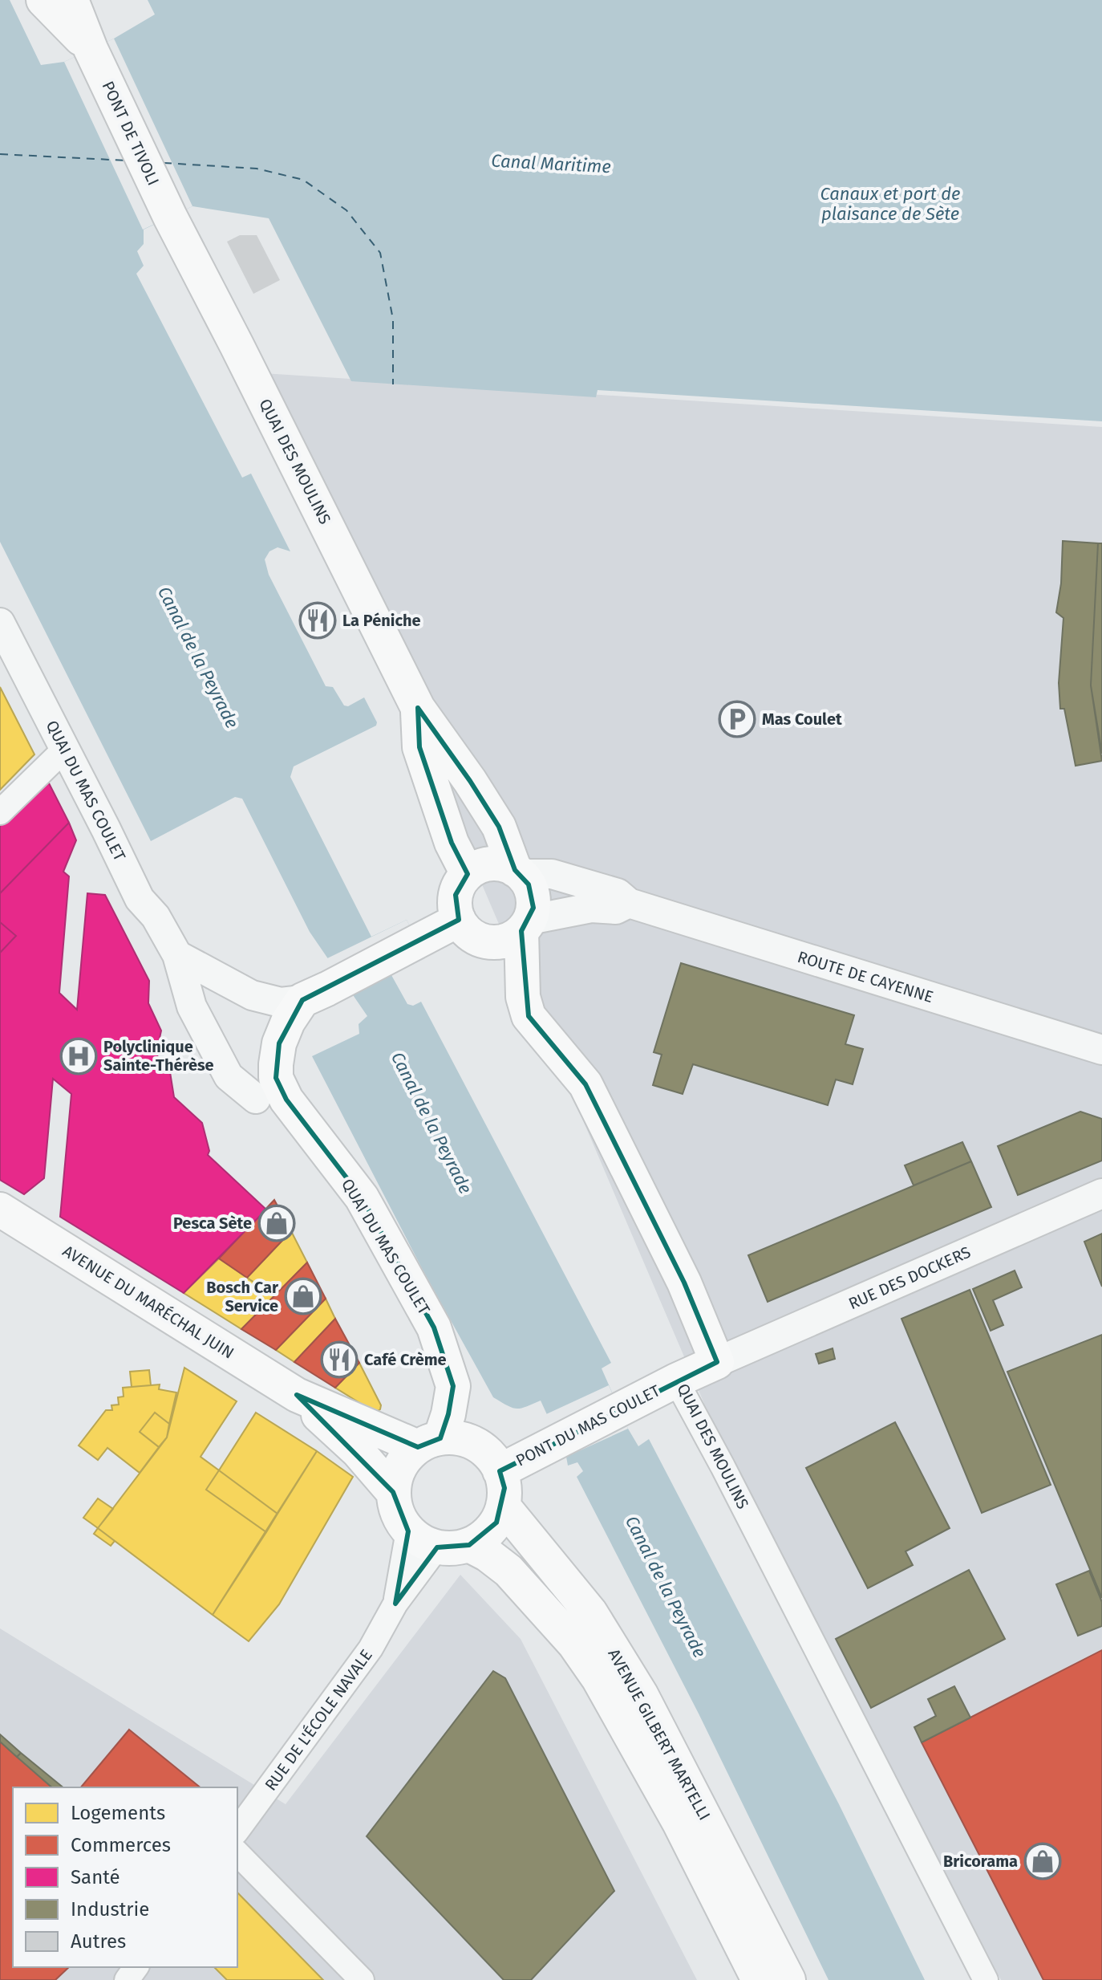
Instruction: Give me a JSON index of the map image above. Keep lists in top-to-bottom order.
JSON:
{
  "streets": {
    "main road": [
      "PONT DE TIVOLI",
      "QUAI DES MOULINS",
      "QUAI DU MAS COULET",
      "AVENUE DU MARÉCHAL JUIN",
      "PONT DU MAS COULET",
      "AVENUE GILBERT MARTELLI"
    ],
    "street": ["ROUTE DE CAYENNE", "RUE DES DOCKERS", "RUE DE L'ÉCOLE NAVALE"]
  },
  "crossings": [
    ["PONT DE TIVOLI", "QUAI DES MOULINS"],
    ["QUAI DES MOULINS", "ROUTE DE CAYENNE"],
    ["QUAI DES MOULINS", "RUE DES DOCKERS"],
    ["QUAI DES MOULINS", "PONT DU MAS COULET"],
    ["QUAI DU MAS COULET", "PONT DU MAS COULET"],
    ["QUAI DU MAS COULET", "RUE DE L'ÉCOLE NAVALE"],
    ["QUAI DU MAS COULET", "AVENUE GILBERT MARTELLI"],
    ["PONT DU MAS COULET", "RUE DE L'ÉCOLE NAVALE"],
    ["PONT DU MAS COULET", "AVENUE GILBERT MARTELLI"],
    ["RUE DE L'ÉCOLE NAVALE", "AVENUE GILBERT MARTELLI"]
  ],
  "water": ["Canal Maritime", "Canaux et port de plaisance de Sète", "Canal de la Peyrade"],
  "places": {
    "restaurant": ["La Péniche", "Café Crème"],
    "parking": ["Mas Coulet"],
    "hospital": ["Polyclinique Sainte-Thérèse"],
    "shop": ["Pesca Sète", "Bosch Car Service", "Bricorama"]
  },
  "legend": [
    "Logements",
    "Commerces",
    "Santé",
    "Industrie",
    "Autres"
  ]
}
